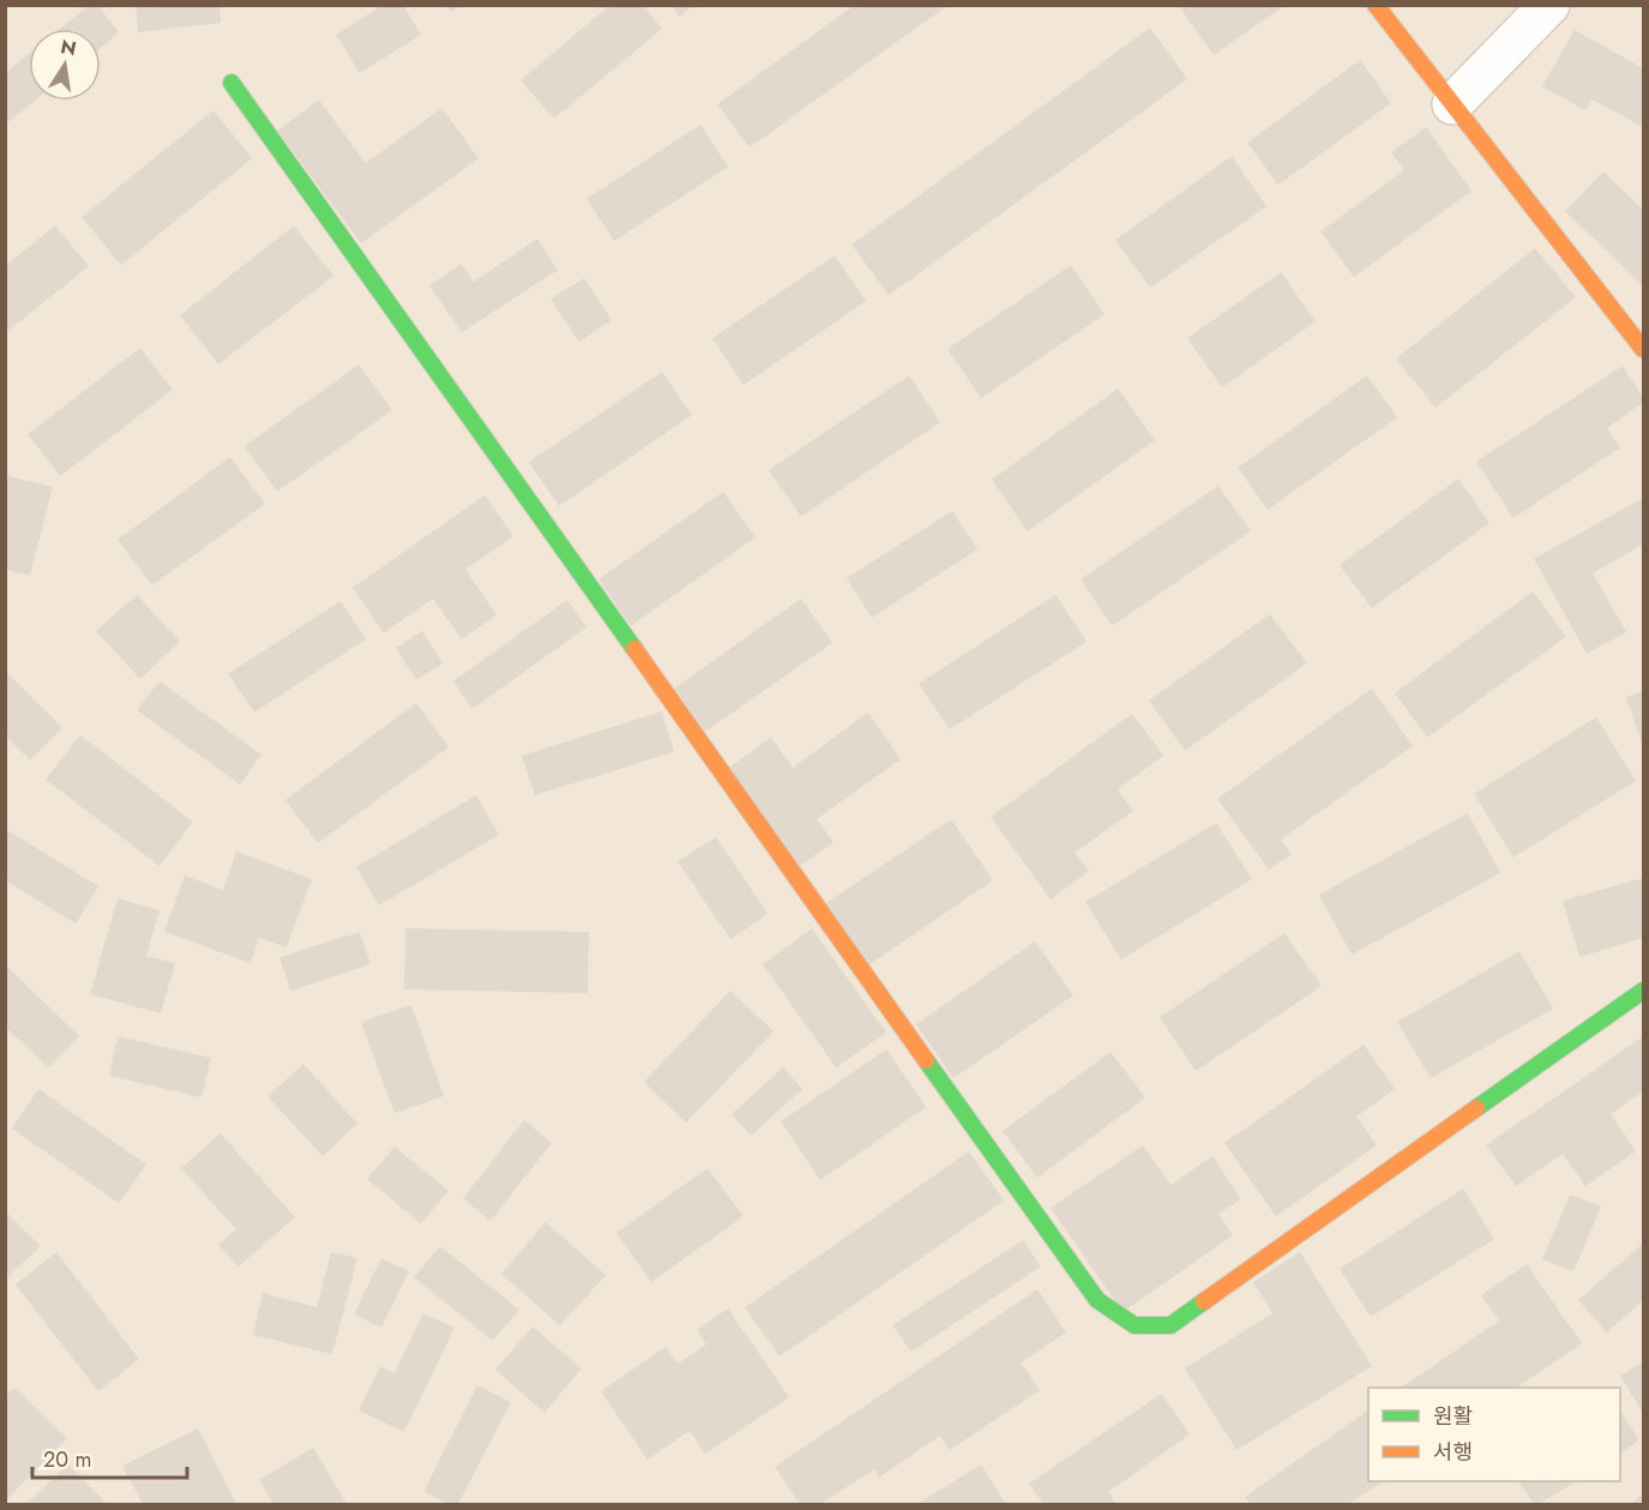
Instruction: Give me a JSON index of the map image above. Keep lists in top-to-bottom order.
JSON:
{
  "legend": ["원활", "서행"],
  "scale_bar": "20 m",
  "north": "top"
}
